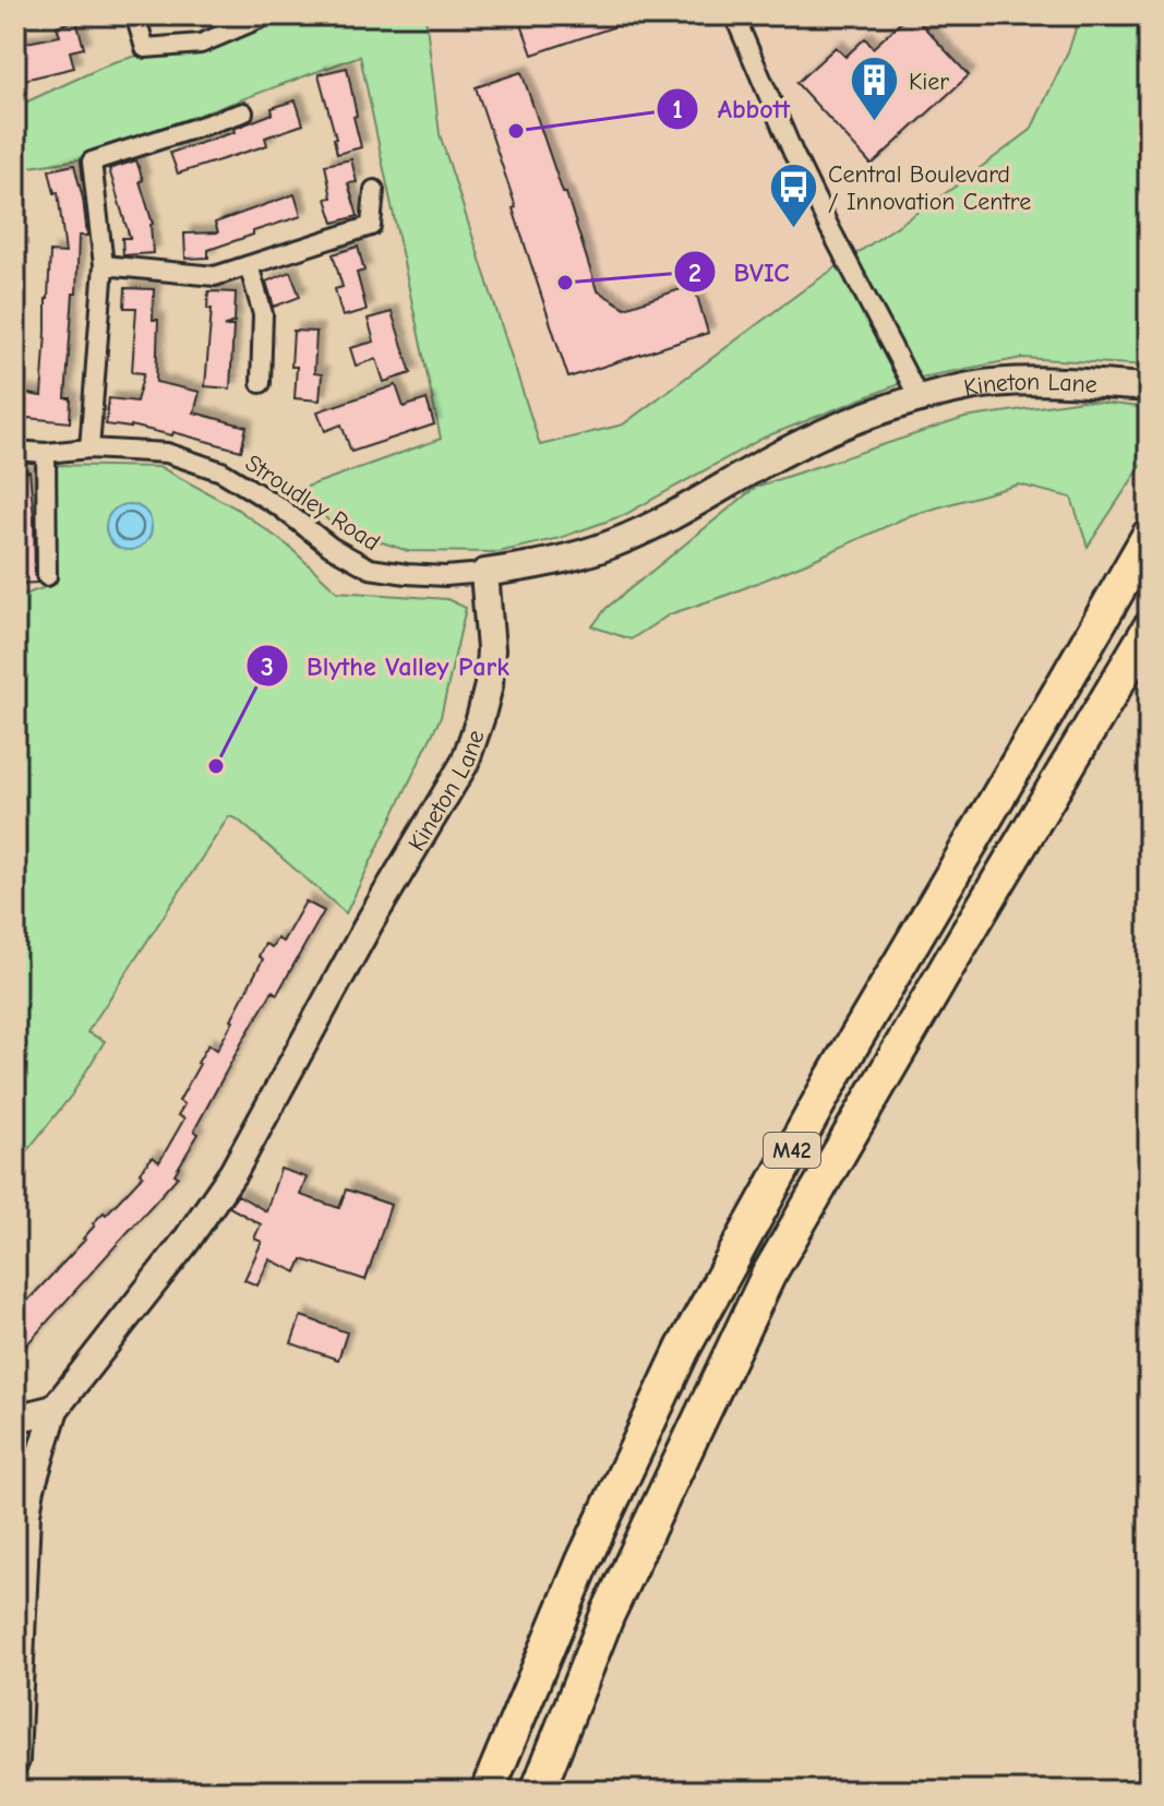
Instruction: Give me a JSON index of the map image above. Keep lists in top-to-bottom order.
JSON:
{
  "streets": {
    "highway": ["M42"],
    "street": ["Kineton Lane", "Stroudley Road"]
  },
  "crossings": [
    ["Kineton Lane", "Stroudley Road"]
  ],
  "places": {
    "building": ["Kier"],
    "other": ["Abbott", "BVIC", "Blythe Valley Park"],
    "bus stop": ["Central Boulevard / Innovation Centre"]
  }
}
